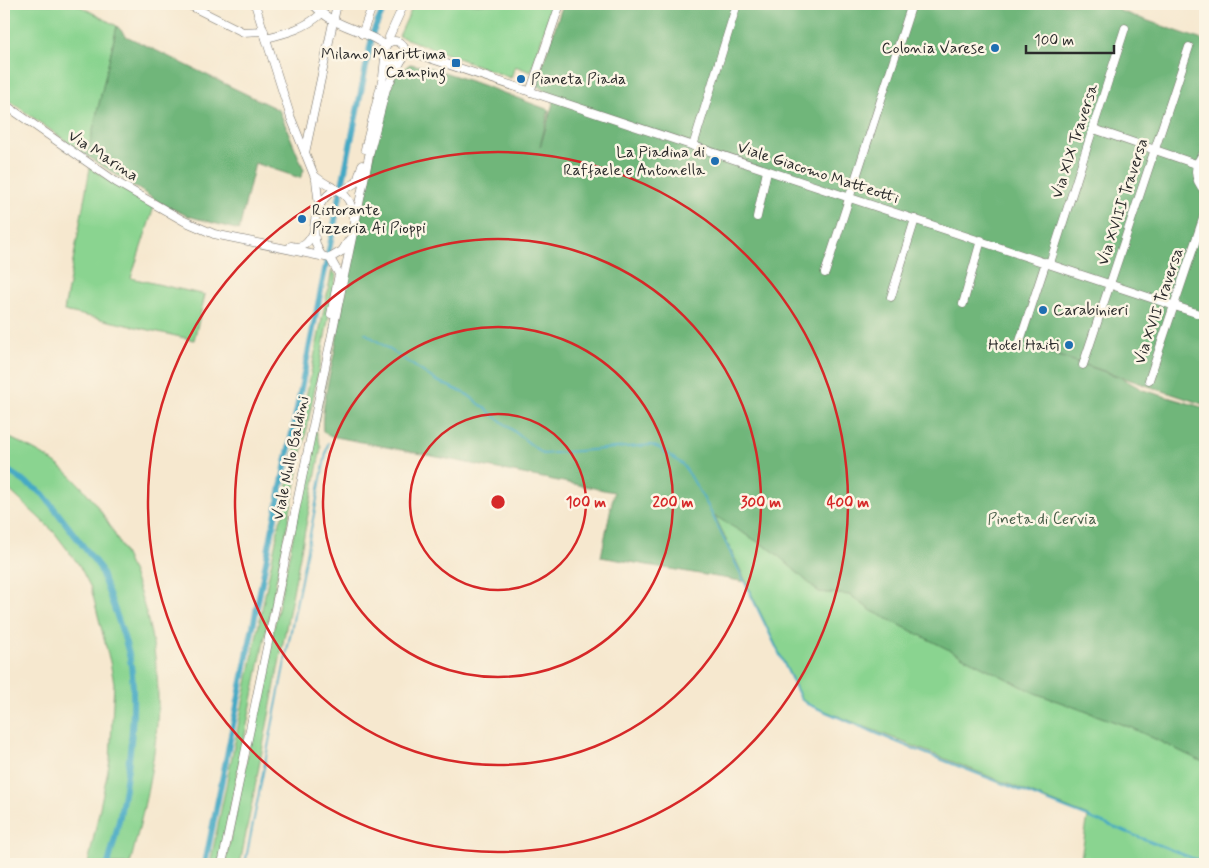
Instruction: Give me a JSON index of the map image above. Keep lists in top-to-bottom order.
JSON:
{
  "streets": {
    "street": [
      "Via XIX Traversa",
      "Via Marina",
      "Viale Giacomo Matteotti",
      "Via XVIII Traversa",
      "Via XVII Traversa",
      "Viale Nullo Baldini"
    ]
  },
  "crossings": [
    ["Via XIX Traversa", "Viale Giacomo Matteotti"],
    ["Viale Giacomo Matteotti", "Via XVIII Traversa"],
    ["Viale Giacomo Matteotti", "Via XVII Traversa"],
    ["Viale Giacomo Matteotti", "Viale Nullo Baldini"]
  ],
  "parks": ["Pineta di Cervia"],
  "places": {
    "other": [
      "Colonia Varese",
      "Pianeta Piada",
      "La Piadina di Raffaele e Antonella",
      "Ristorante Pizzeria Ai Pioppi",
      "Carabinieri",
      "Hotel Haiti"
    ],
    "transit": ["Milano Marittima Camping"]
  },
  "scale_bar": "100 m",
  "rings": [
    "100 m",
    "200 m",
    "300 m",
    "400 m"
  ]
}
